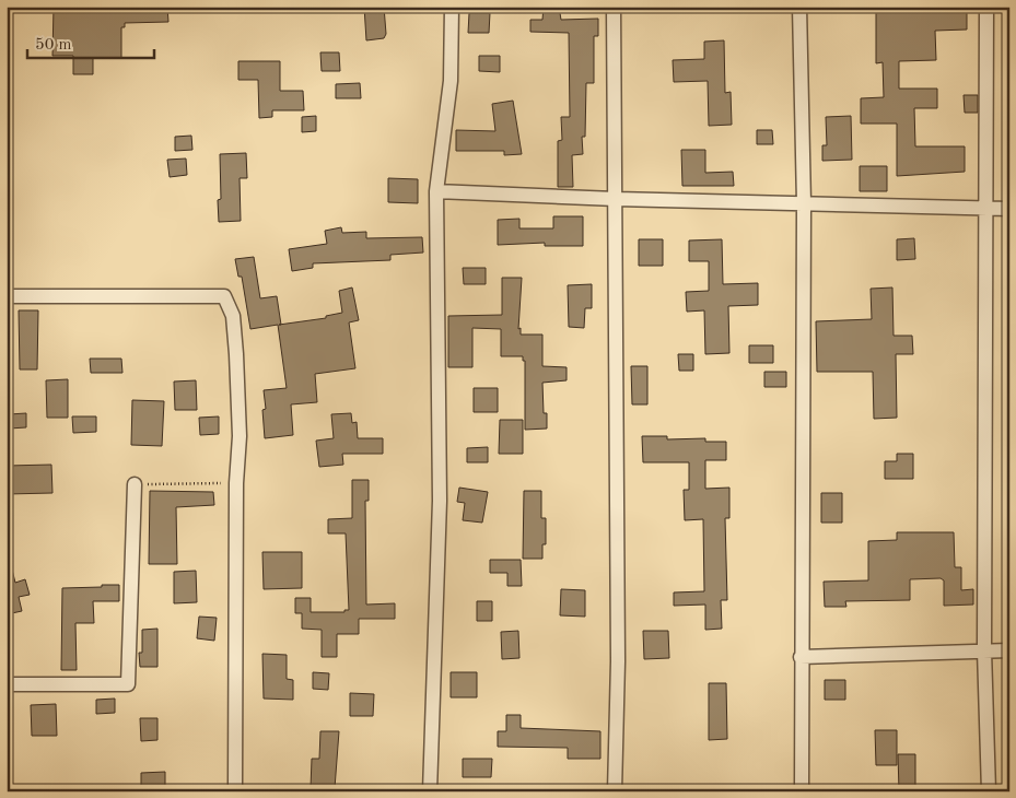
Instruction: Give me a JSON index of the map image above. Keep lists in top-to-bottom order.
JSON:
{
  "scale_bar": "50 m"
}
